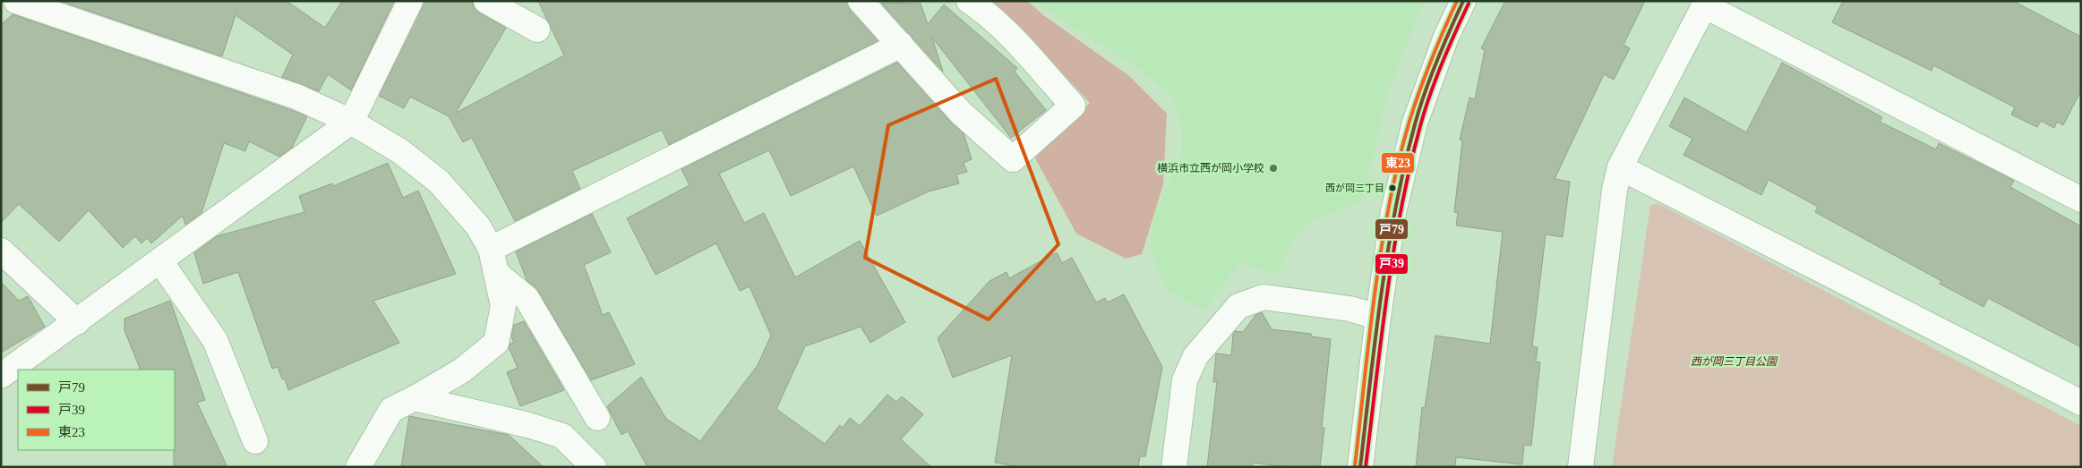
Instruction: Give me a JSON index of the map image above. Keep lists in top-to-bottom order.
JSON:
{
  "parks": ["西が岡三丁目公園"],
  "places": ["横浜市立西が岡小学校", "西が岡三丁目"],
  "lines": ["transit line 戸79", "transit line 東23", "transit line 戸39"],
  "legend": ["戸79", "戸39", "東23"]
}
